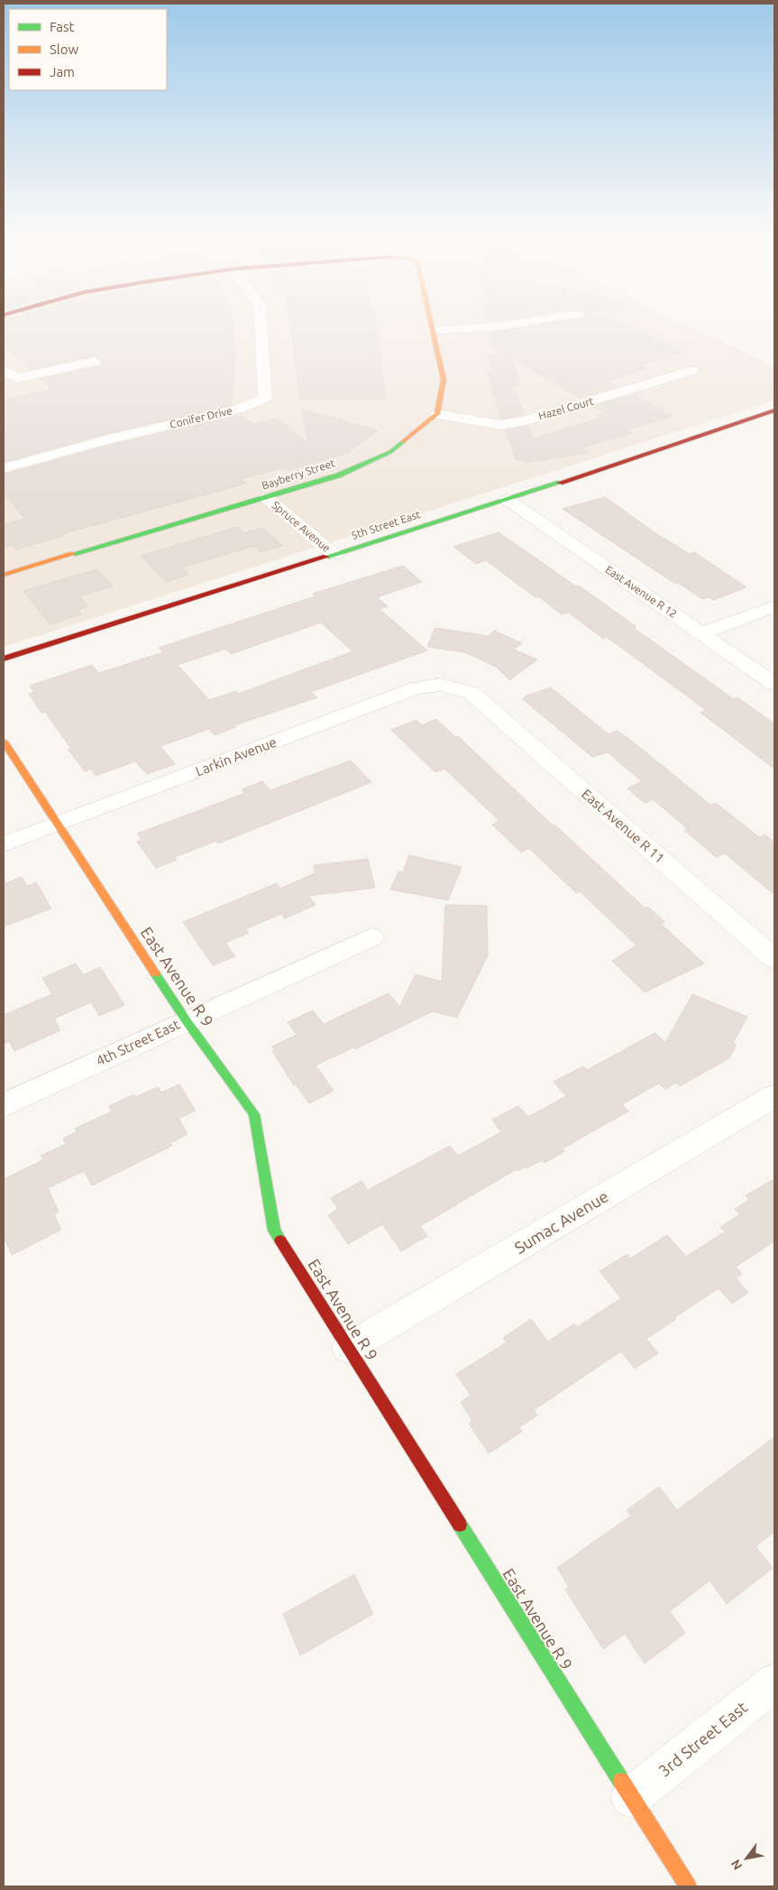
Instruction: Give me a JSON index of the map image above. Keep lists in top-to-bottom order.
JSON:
{
  "streets": {
    "street": [
      "Hazel Court",
      "Conifer Drive",
      "Bayberry Street",
      "5th Street East",
      "Spruce Avenue",
      "East Avenue R 12",
      "Larkin Avenue",
      "East Avenue R 11",
      "East Avenue R 9",
      "4th Street East",
      "Sumac Avenue",
      "3rd Street East"
    ]
  },
  "crossings": [
    ["Hazel Court", "Bayberry Street"],
    ["Bayberry Street", "Spruce Avenue"],
    ["5th Street East", "Spruce Avenue"],
    ["5th Street East", "East Avenue R 12"],
    ["Larkin Avenue", "East Avenue R 11"],
    ["Larkin Avenue", "East Avenue R 9"],
    ["East Avenue R 9", "4th Street East"],
    ["East Avenue R 9", "Sumac Avenue"],
    ["East Avenue R 9", "3rd Street East"]
  ],
  "legend": ["Fast", "Slow", "Jam"],
  "north": "bottom left"
}
